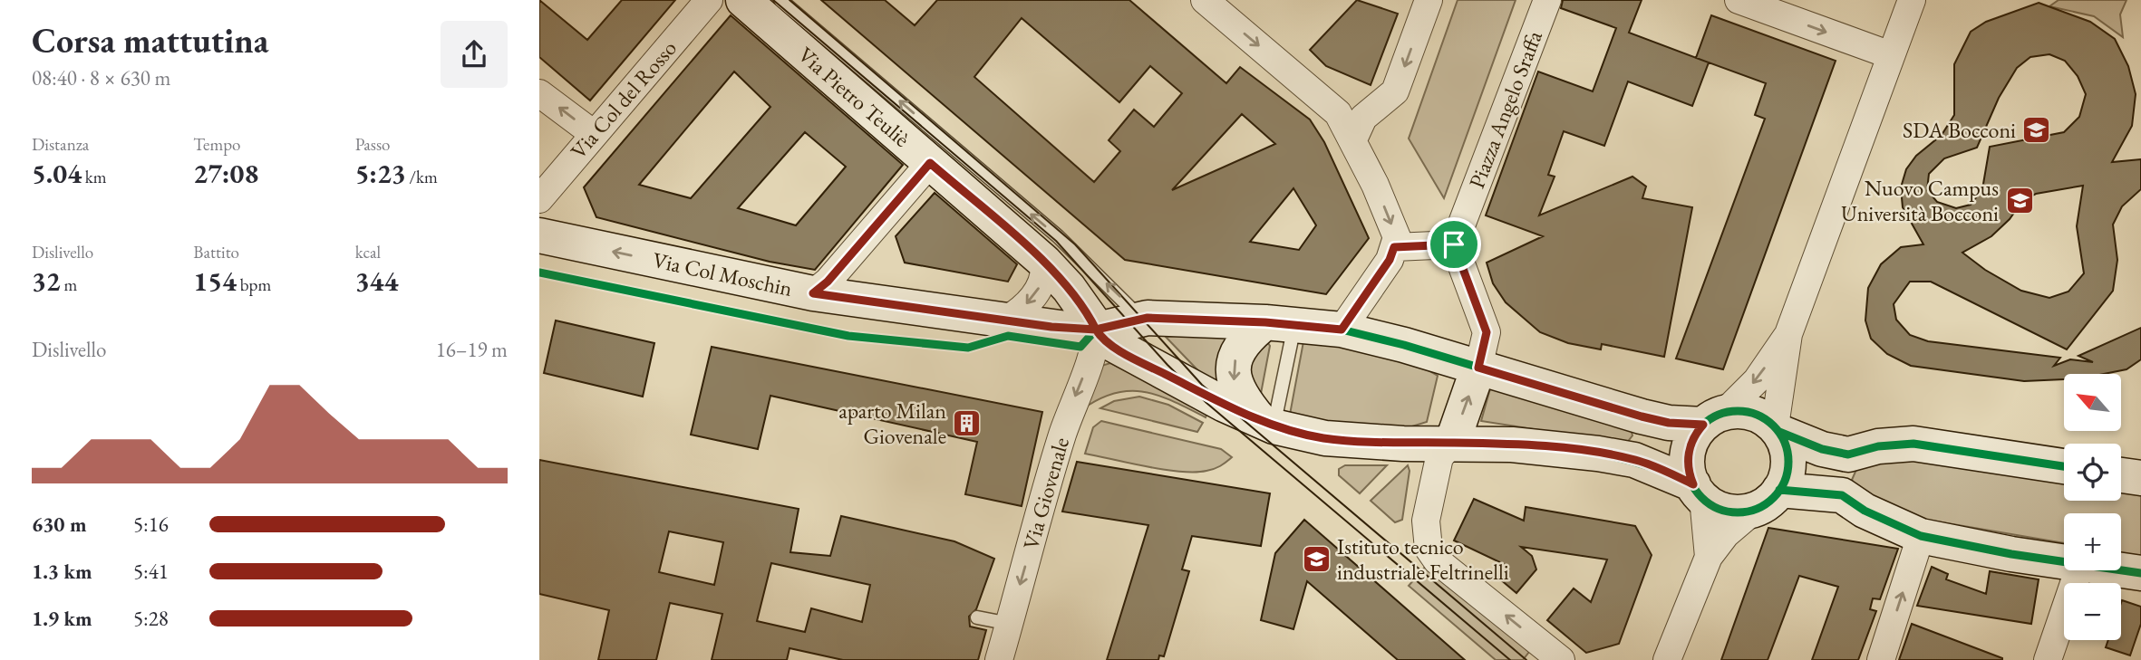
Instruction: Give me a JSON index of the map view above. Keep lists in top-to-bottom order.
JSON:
{
  "streets": {
    "main road": ["Via Pietro Teuliè", "Via Col Moschin"],
    "street": ["Via Col del Rosso", "Piazza Angelo Sraffa", "Via Giovenale"]
  },
  "crossings": [
    ["Via Pietro Teuliè", "Via Col Moschin"],
    ["Via Pietro Teuliè", "Via Giovenale"],
    ["Via Col Moschin", "Via Giovenale"]
  ],
  "one_way": ["Via Col Moschin", "Via Giovenale"],
  "places": {
    "school or university": ["SDA Bocconi", "Nuovo Campus Università Bocconi", "Istituto tecnico industriale Feltrinelli"],
    "building": ["aparto Milan Giovenale"]
  },
  "north": "top left",
  "page": {
    "heading": ["Corsa mattutina", "08:40 · 8 × 630 m"],
    "stats": [
      ["Distanza", "5.04 km"],
      ["Tempo", "27:08"],
      ["Passo", "5:23 /km"],
      ["Dislivello", "32 m"],
      ["Battito", "154 bpm"],
      ["kcal", "344"]
    ],
    "chart": ["Dislivello", "16–19 m"],
    "map_buttons": ["+", "−"],
    "list": [
      {
        "name": "630 m",
        "note": "5:16"
      },
      {
        "name": "1.3 km",
        "note": "5:41"
      },
      {
        "name": "1.9 km",
        "note": "5:28"
      }
    ]
  }
}
